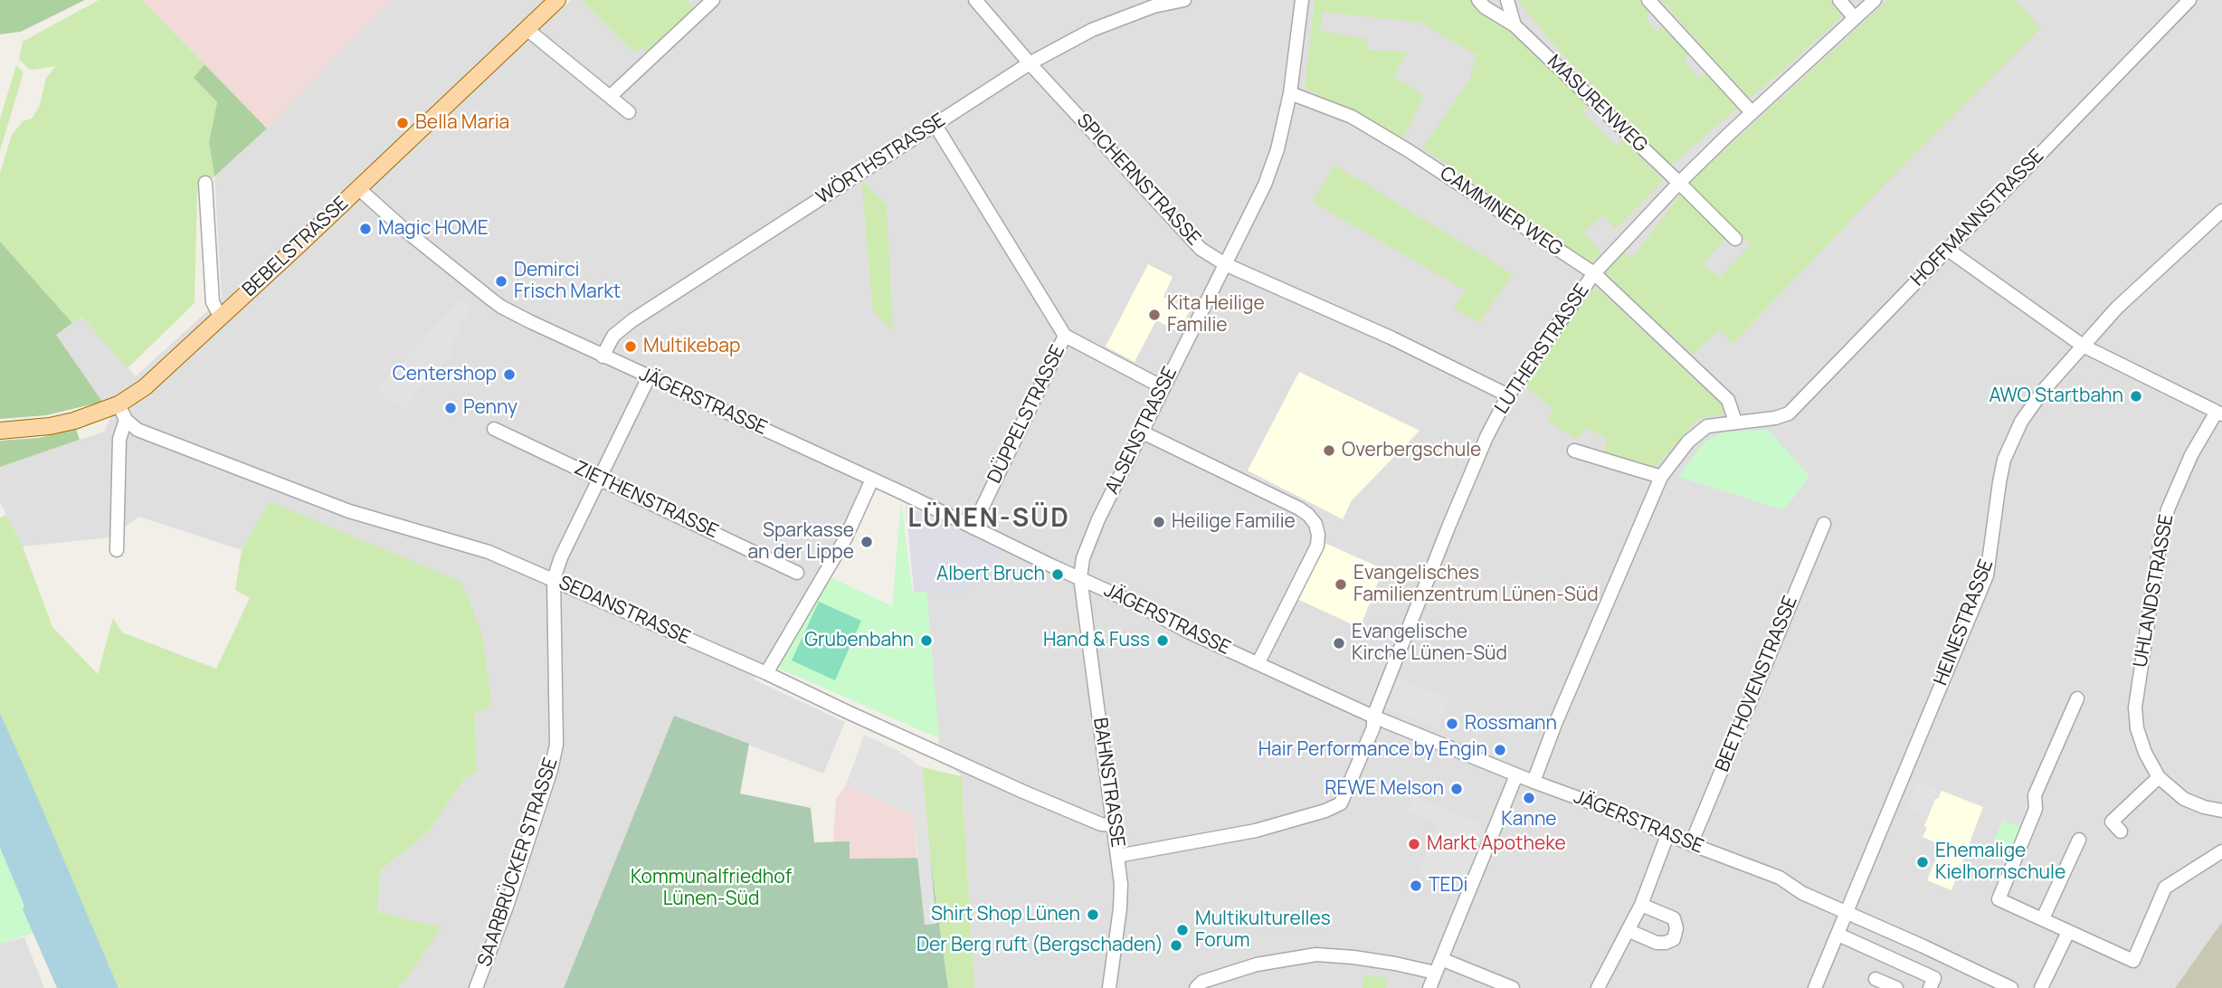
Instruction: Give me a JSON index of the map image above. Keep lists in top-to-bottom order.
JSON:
{
  "streets": {
    "main road": ["BEBELSTRASSE"],
    "street": [
      "MASURENWEG",
      "WÖRTHSTRASSE",
      "SPICHERNSTRASSE",
      "CAMMINER WEG",
      "HOFFMANNSTRASSE",
      "LUTHERSTRASSE",
      "JÄGERSTRASSE",
      "DÜPPELSTRASSE",
      "ALSENSTRASSE",
      "ZIETHENSTRASSE",
      "UHLANDSTRASSE",
      "SEDANSTRASSE",
      "HEINESTRASSE",
      "BEETHOVENSTRASSE",
      "BAHNSTRASSE",
      "SAARBRÜCKER STRASSE"
    ]
  },
  "crossings": [
    ["MASURENWEG", "LUTHERSTRASSE"],
    ["WÖRTHSTRASSE", "SPICHERNSTRASSE"],
    ["WÖRTHSTRASSE", "JÄGERSTRASSE"],
    ["SPICHERNSTRASSE", "LUTHERSTRASSE"],
    ["SPICHERNSTRASSE", "ALSENSTRASSE"],
    ["CAMMINER WEG", "HOFFMANNSTRASSE"],
    ["CAMMINER WEG", "LUTHERSTRASSE"],
    ["CAMMINER WEG", "ALSENSTRASSE"],
    ["HOFFMANNSTRASSE", "JÄGERSTRASSE"],
    ["BEBELSTRASSE", "JÄGERSTRASSE"],
    ["LUTHERSTRASSE", "JÄGERSTRASSE"],
    ["LUTHERSTRASSE", "BAHNSTRASSE"],
    ["JÄGERSTRASSE", "DÜPPELSTRASSE"],
    ["JÄGERSTRASSE", "ALSENSTRASSE"],
    ["JÄGERSTRASSE", "HEINESTRASSE"],
    ["JÄGERSTRASSE", "BEETHOVENSTRASSE"],
    ["JÄGERSTRASSE", "BAHNSTRASSE"],
    ["JÄGERSTRASSE", "SAARBRÜCKER STRASSE"],
    ["ALSENSTRASSE", "BAHNSTRASSE"],
    ["ZIETHENSTRASSE", "SAARBRÜCKER STRASSE"],
    ["SEDANSTRASSE", "BAHNSTRASSE"],
    ["SEDANSTRASSE", "SAARBRÜCKER STRASSE"]
  ],
  "districts": ["LÜNEN-SÜD"],
  "parks": ["Kommunalfriedhof Lünen-Süd"],
  "places": [
    "Bella Maria",
    "Magic HOME",
    "Demirci Frisch Markt",
    "Kita Heilige Familie",
    "Multikebap",
    "Centershop",
    "AWO Startbahn",
    "Penny",
    "Overbergschule",
    "Heilige Familie",
    "Sparkasse an der Lippe",
    "Albert Bruch",
    "Evangelisches Familienzentrum Lünen-Süd",
    "Grubenbahn",
    "Hand & Fuss",
    "Evangelische Kirche Lünen-Süd",
    "Rossmann",
    "Hair Performance by Engin",
    "REWE Melson",
    "Kanne",
    "Markt Apotheke",
    "Ehemalige Kielhornschule",
    "TEDi",
    "Shirt Shop Lünen",
    "Multikulturelles Forum",
    "Der Berg ruft (Bergschaden)"
  ]
}
